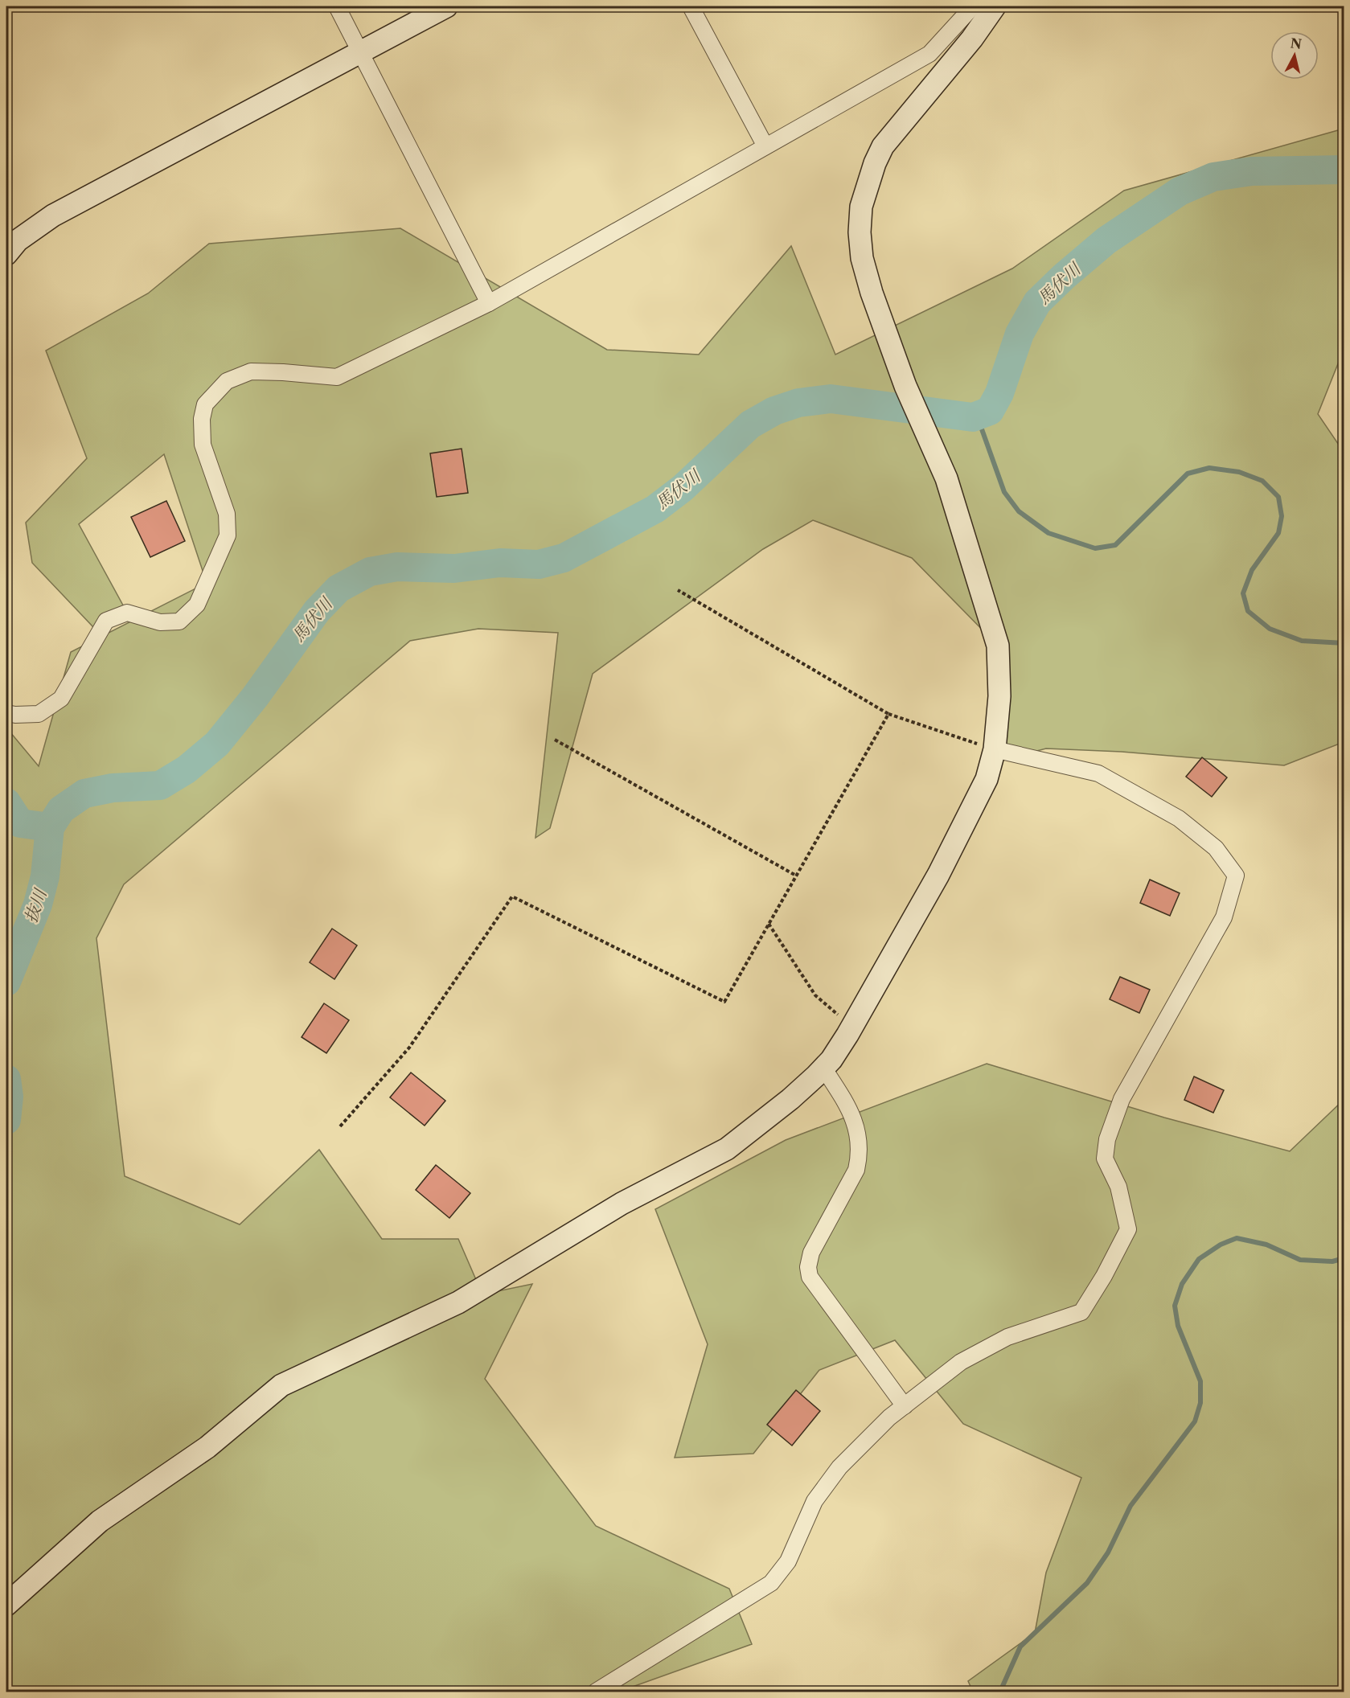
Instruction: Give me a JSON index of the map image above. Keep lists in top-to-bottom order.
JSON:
{
  "water": ["馬伏川", "抜川"],
  "north": "top"
}
